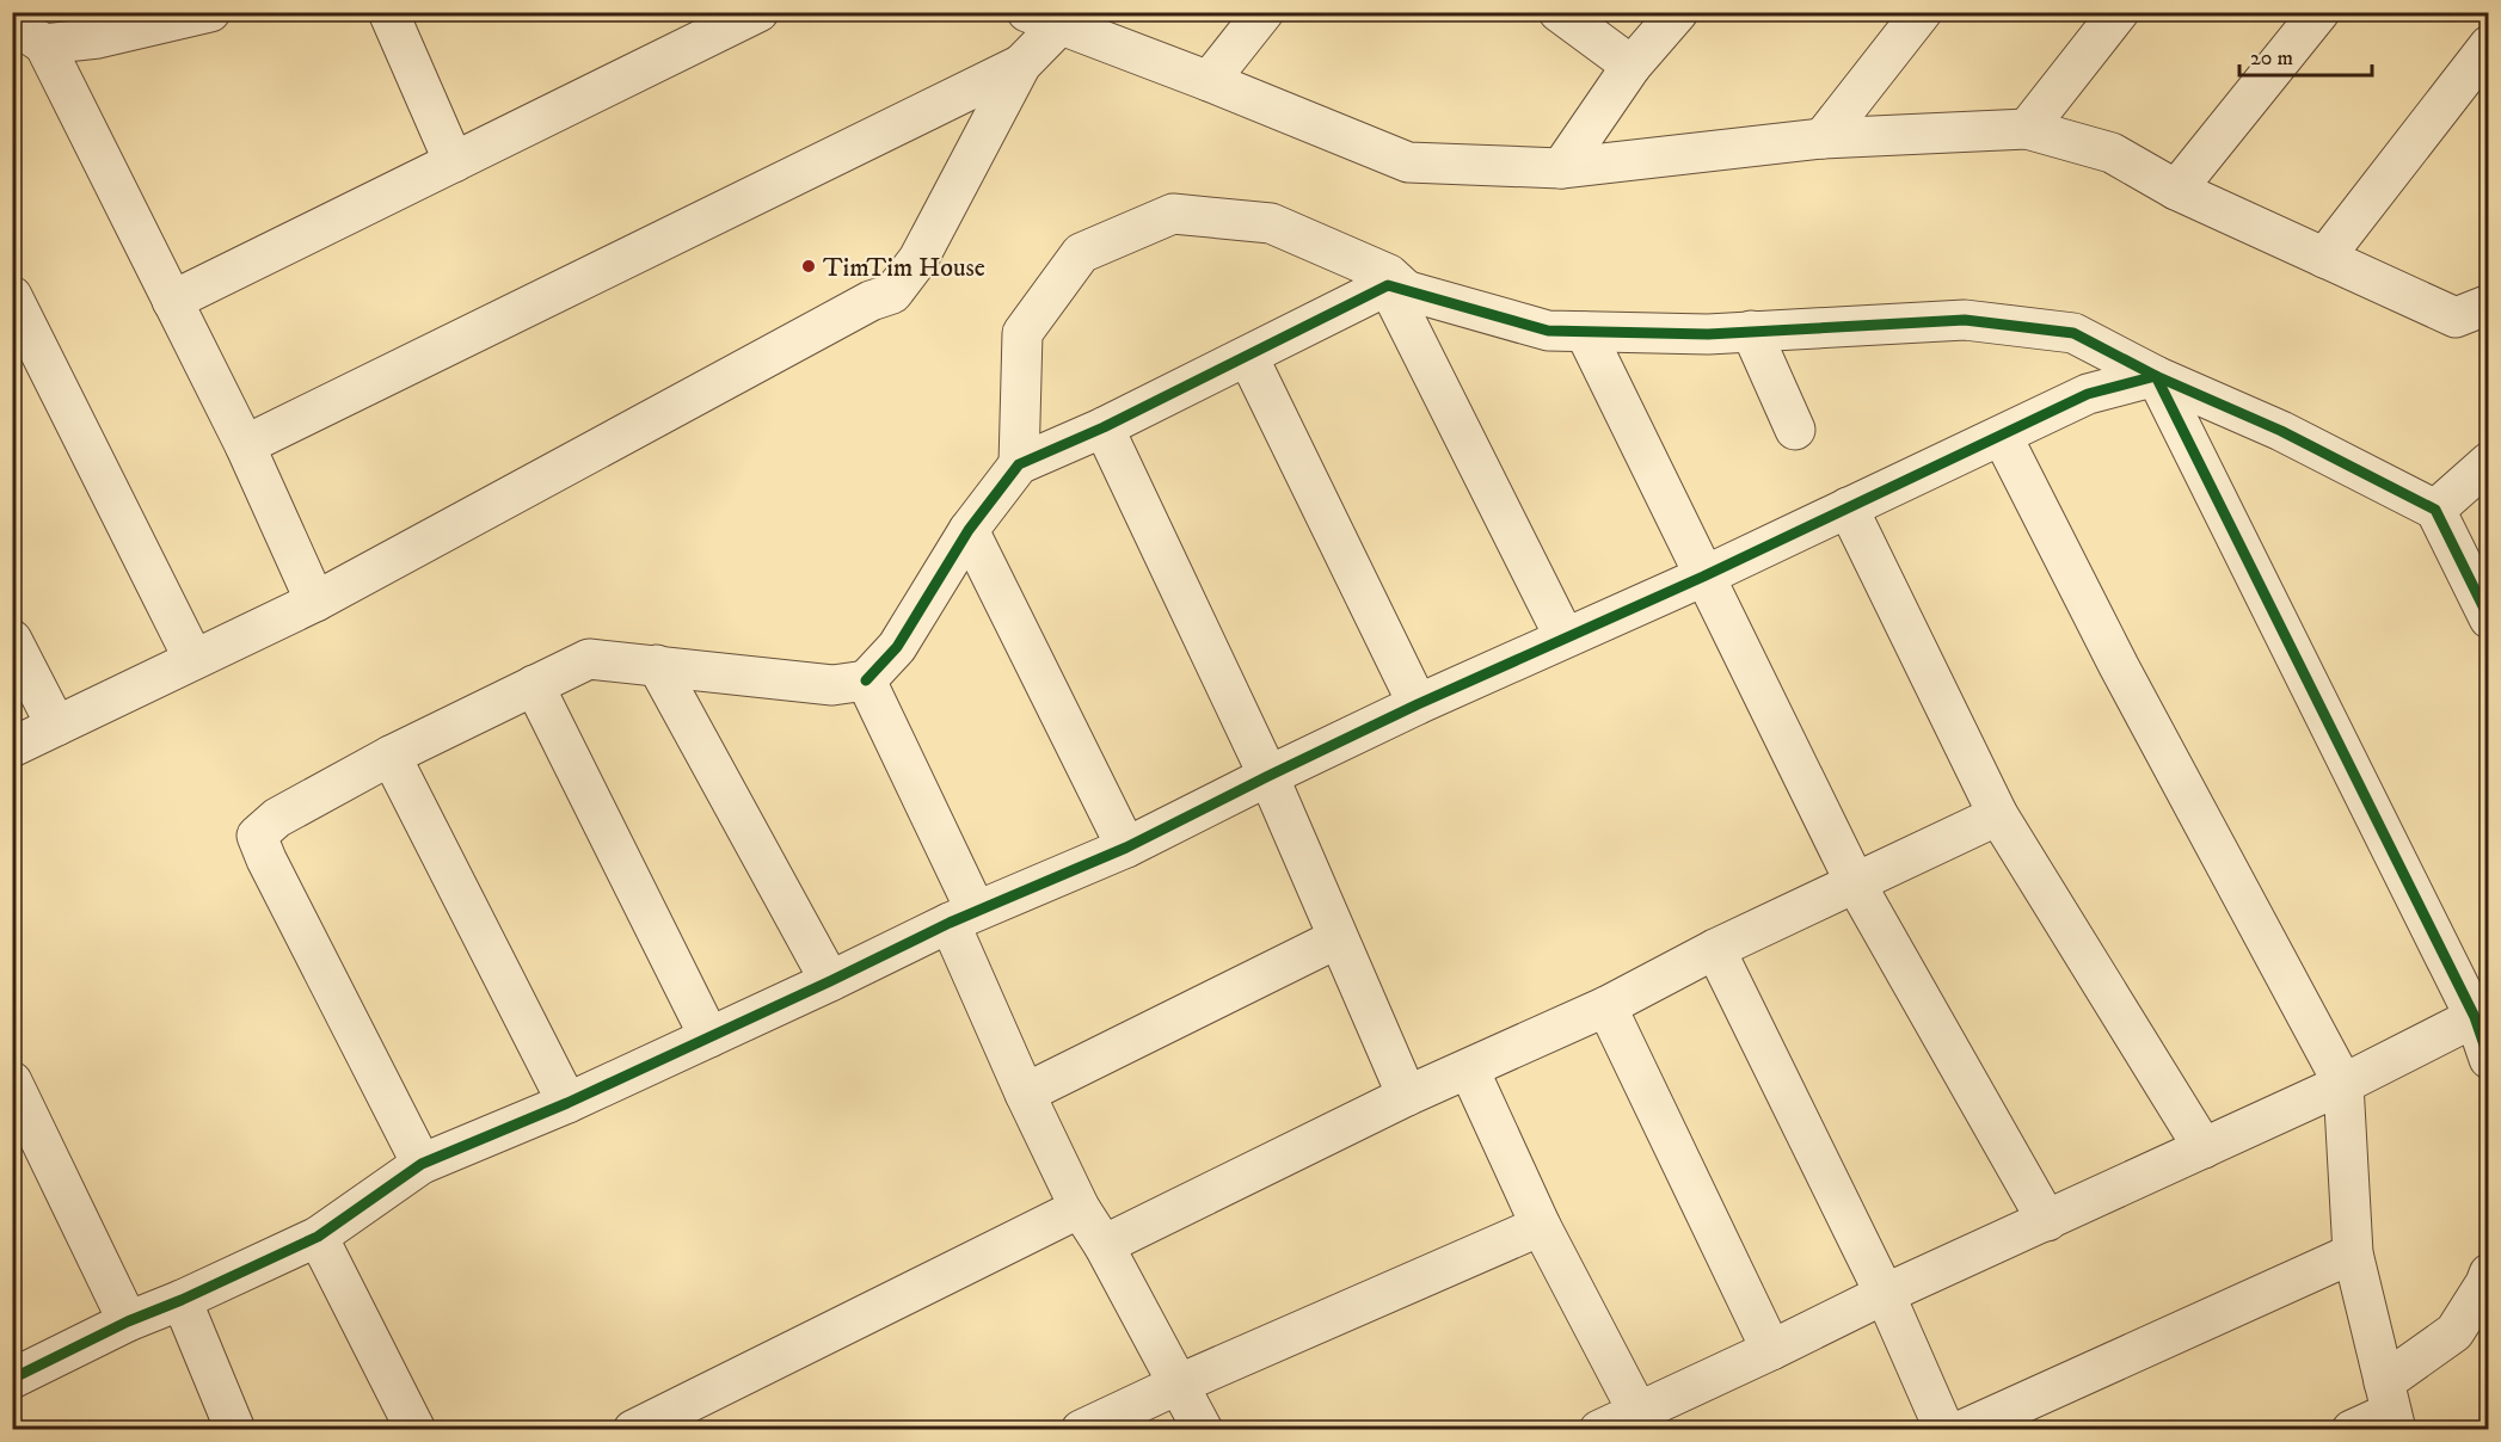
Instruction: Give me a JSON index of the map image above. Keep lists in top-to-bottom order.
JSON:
{
  "places": ["TimTim House"],
  "scale_bar": "20 m"
}
